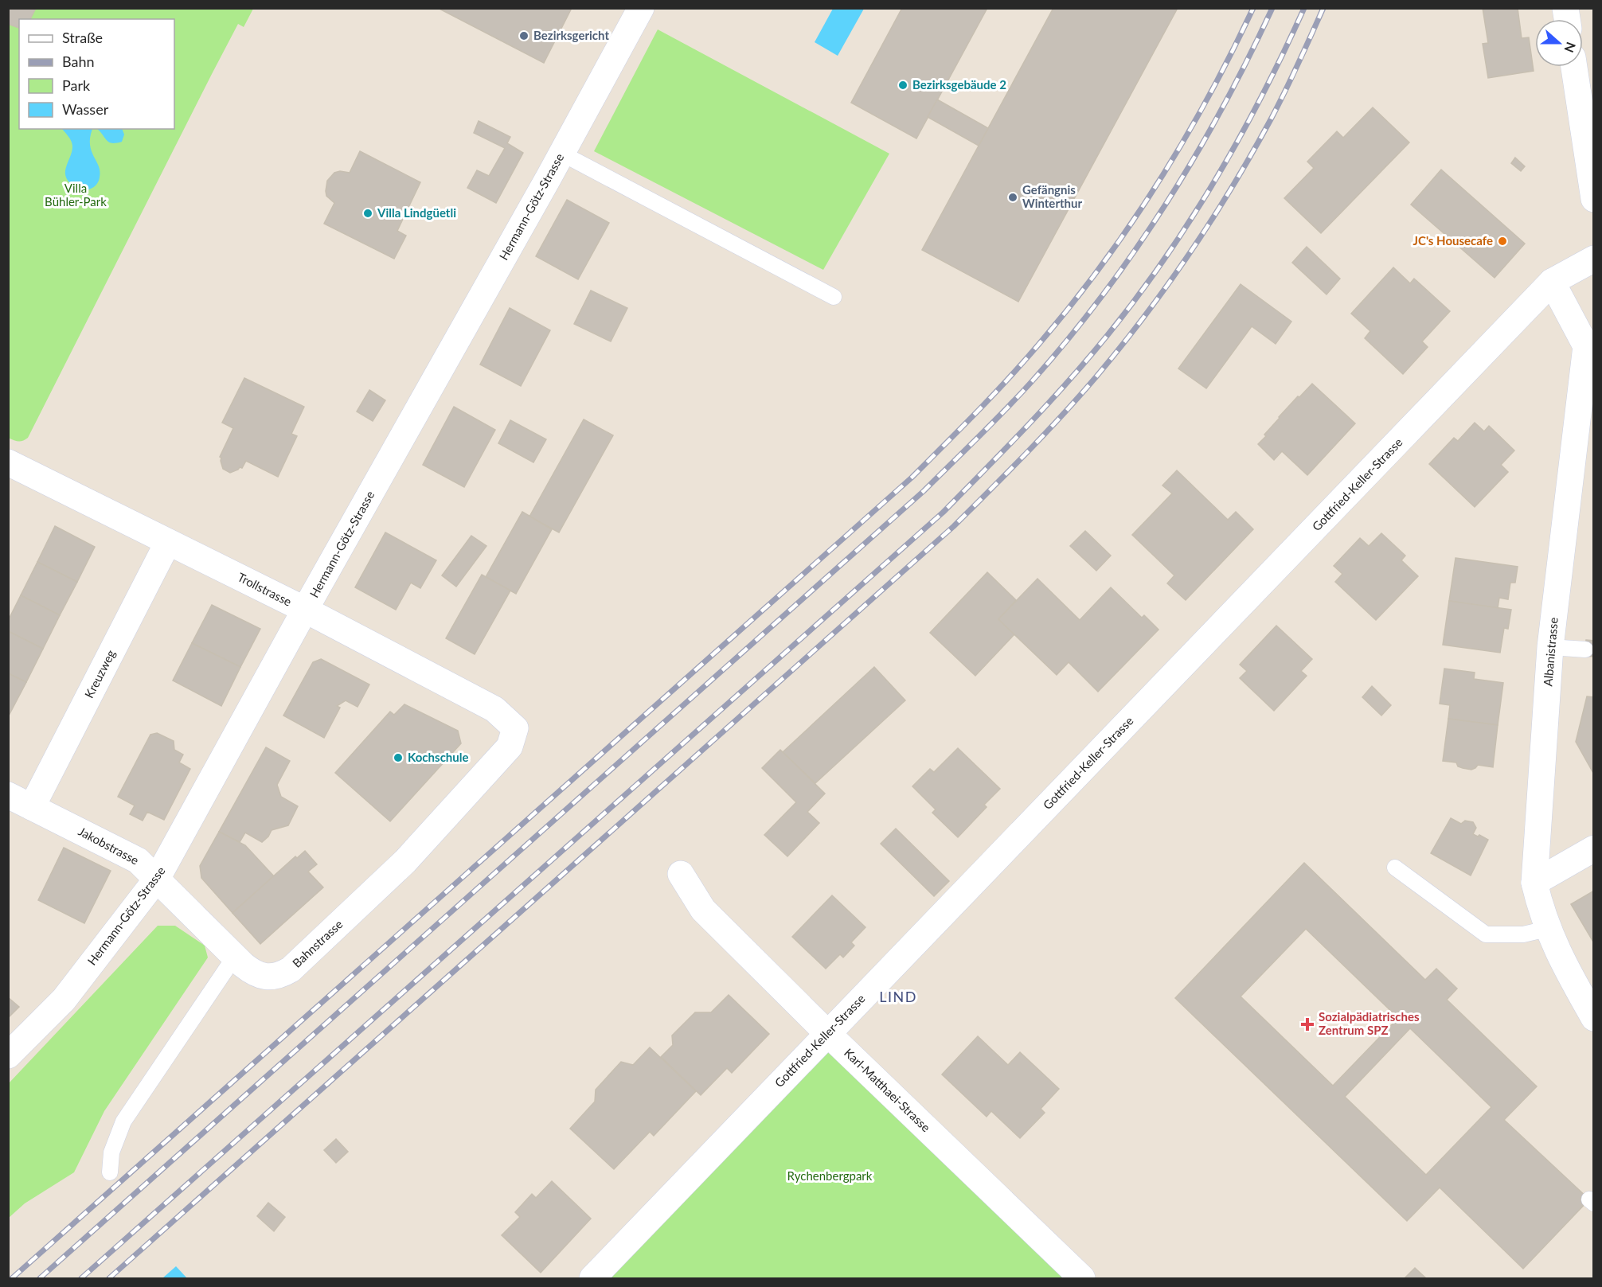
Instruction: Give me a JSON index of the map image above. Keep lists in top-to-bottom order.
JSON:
{
  "streets": {
    "street": [
      "Hermann-Götz-Strasse",
      "Gottfried-Keller-Strasse",
      "Trollstrasse",
      "Albanistrasse",
      "Kreuzweg",
      "Jakobstrasse",
      "Bahnstrasse",
      "Karl-Matthaei-Strasse"
    ]
  },
  "crossings": [
    ["Hermann-Götz-Strasse", "Trollstrasse"],
    ["Hermann-Götz-Strasse", "Jakobstrasse"],
    ["Gottfried-Keller-Strasse", "Albanistrasse"],
    ["Gottfried-Keller-Strasse", "Karl-Matthaei-Strasse"],
    ["Trollstrasse", "Kreuzweg"],
    ["Trollstrasse", "Bahnstrasse"],
    ["Kreuzweg", "Jakobstrasse"],
    ["Jakobstrasse", "Bahnstrasse"]
  ],
  "districts": ["LIND"],
  "parks": ["Villa Bühler-Park", "Rychenbergpark"],
  "places": {
    "other": [
      "Bezirksgericht",
      "Bezirksgebäude 2",
      "Gefängnis Winterthur",
      "Villa Lindgüetli",
      "JC's Housecafe",
      "Kochschule"
    ],
    "health": ["Sozialpädiatrisches Zentrum SPZ"]
  },
  "legend": [
    "Straße",
    "Bahn",
    "Park",
    "Wasser"
  ],
  "north": "right"
}
